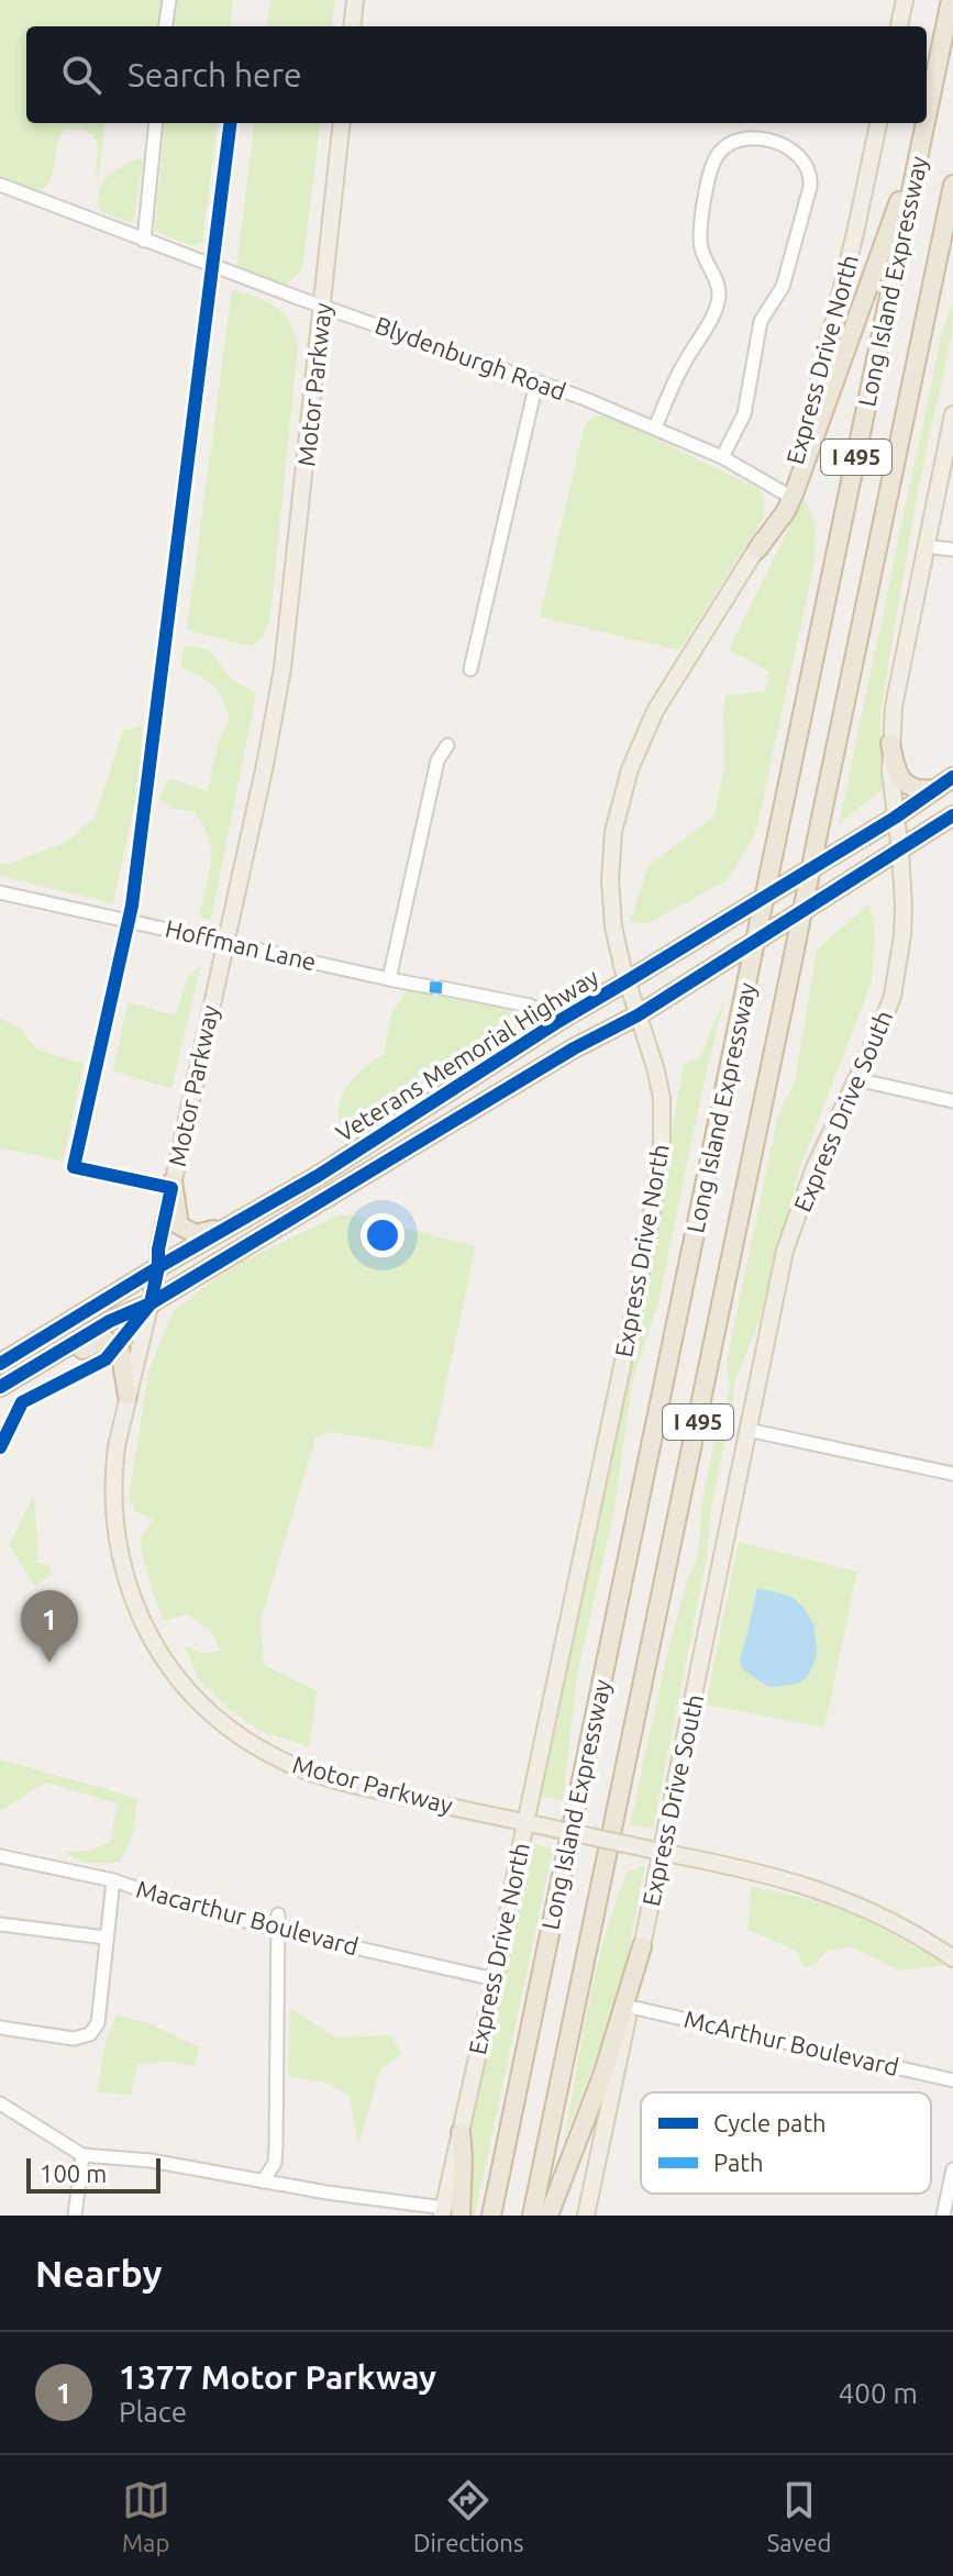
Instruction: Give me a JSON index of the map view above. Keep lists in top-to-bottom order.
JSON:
{
  "streets": {
    "highway": ["Long Island Expressway", "I 495", "Veterans Memorial Highway"],
    "main road": ["Express Drive North", "Motor Parkway", "Express Drive South"],
    "street": [
      "Blydenburgh Road",
      "Hoffman Lane",
      "Macarthur Boulevard",
      "McArthur Boulevard"
    ]
  },
  "crossings": [
    ["Blydenburgh Road", "Express Drive North"],
    ["Blydenburgh Road", "Motor Parkway"],
    ["Express Drive North", "Motor Parkway"],
    ["Express Drive North", "Veterans Memorial Highway"],
    ["Express Drive North", "Macarthur Boulevard"],
    ["Motor Parkway", "Hoffman Lane"],
    ["Motor Parkway", "Veterans Memorial Highway"],
    ["Motor Parkway", "Express Drive South"],
    ["Hoffman Lane", "Veterans Memorial Highway"],
    ["Veterans Memorial Highway", "Express Drive South"],
    ["Express Drive South", "McArthur Boulevard"]
  ],
  "legend": ["Cycle path", "Path"],
  "scale_bar": "100 m",
  "page": {
    "search": "Search here",
    "pins": "1",
    "scale": "100 m",
    "heading": "Nearby",
    "list": [
      {
        "mark": "1",
        "name": "1377 Motor Parkway",
        "note": "Place",
        "value": "400 m"
      }
    ],
    "nav": ["Map", "Directions", "Saved"]
  }
}
